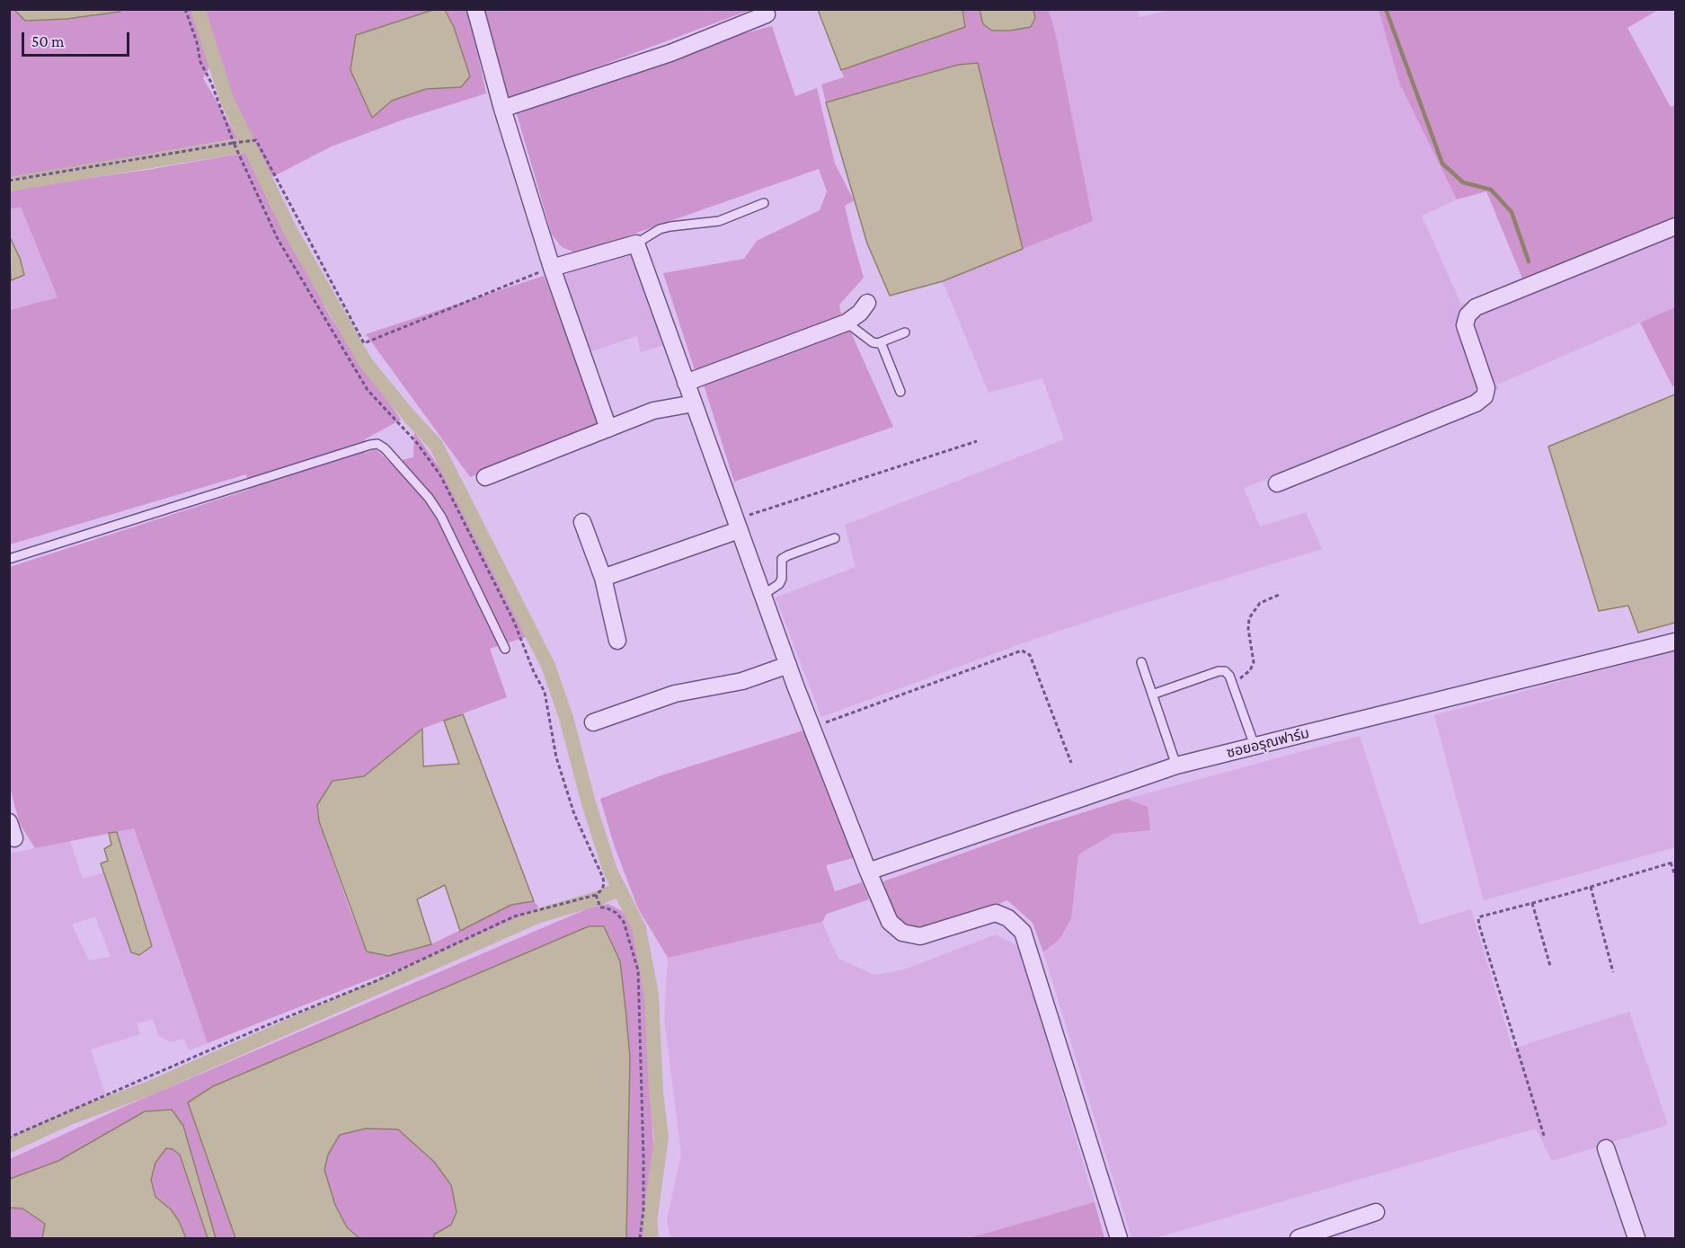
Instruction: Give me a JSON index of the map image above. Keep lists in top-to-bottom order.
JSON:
{
  "streets": {
    "street": ["ซอยอรุณฟาร์ม"]
  },
  "scale_bar": "50 m"
}
